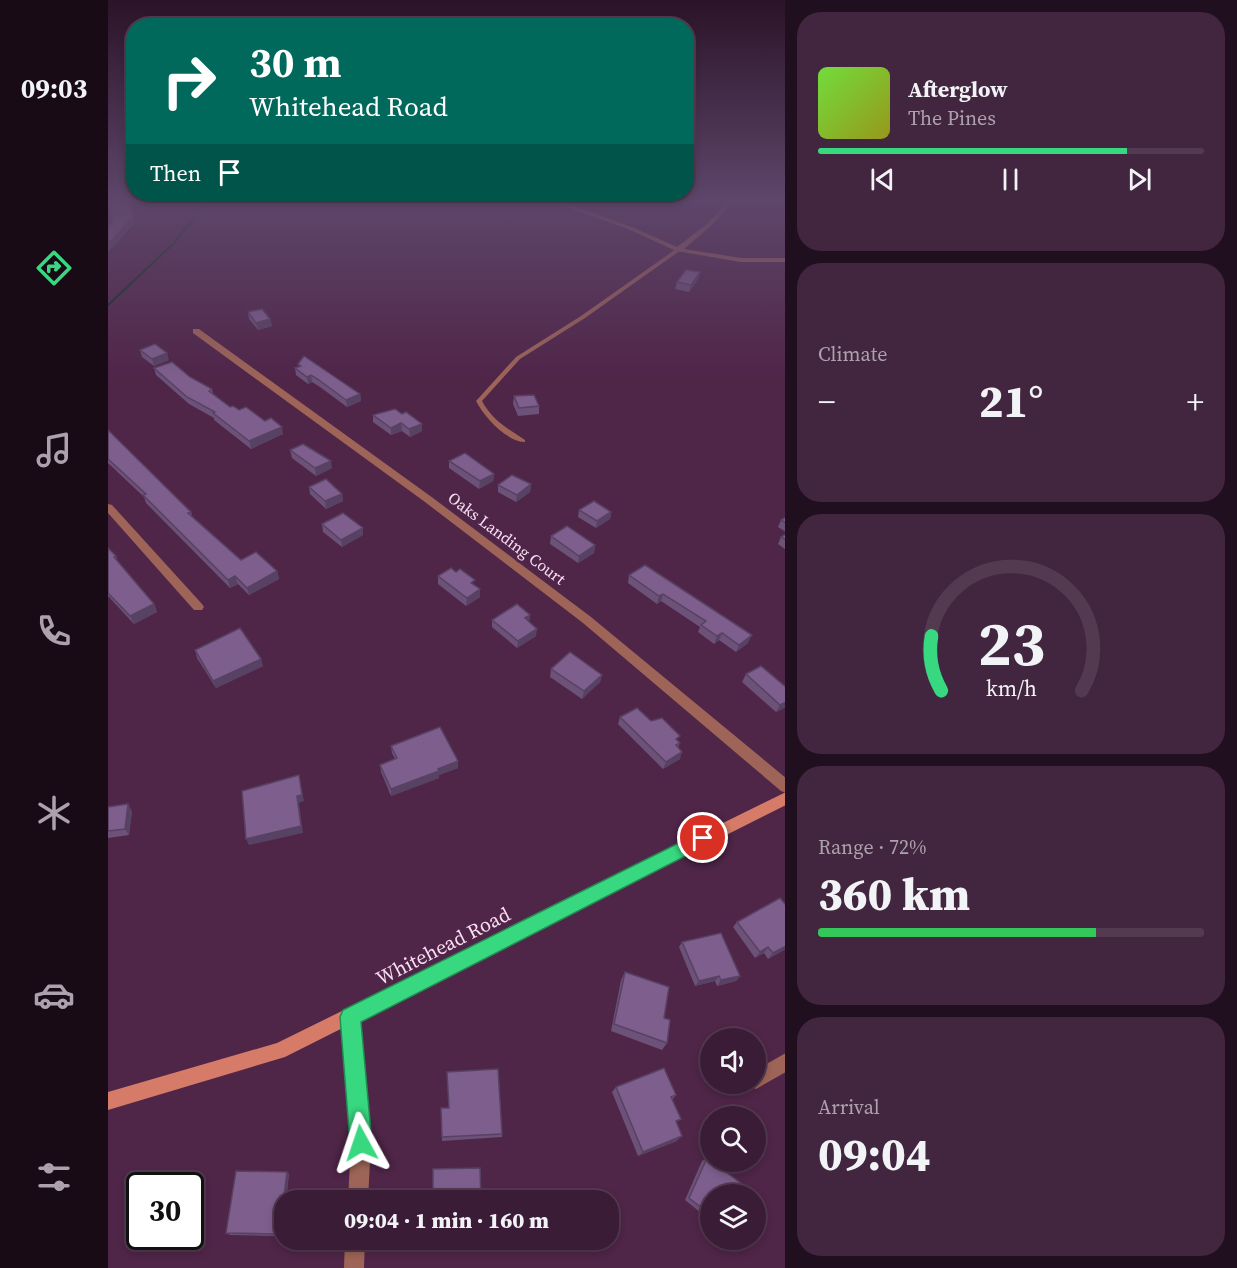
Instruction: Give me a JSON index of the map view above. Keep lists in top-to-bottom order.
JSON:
{
  "streets": {
    "street": ["Oaks Landing Court", "Whitehead Road"]
  },
  "page": {
    "tabs": "09:03",
    "turn": ["30 m", "Whitehead Road"],
    "song": ["Afterglow", "The Pines"],
    "then": "Then",
    "tile": [
      "Climate",
      ["Range · 72%", "360 km"],
      ["Arrival", "09:04"]
    ],
    "heat": ["−", "21°", "+"],
    "limit": "30",
    "trip": "09:04 · 1 min · 160 m",
    "gauge": ["23", "km/h"]
  }
}
